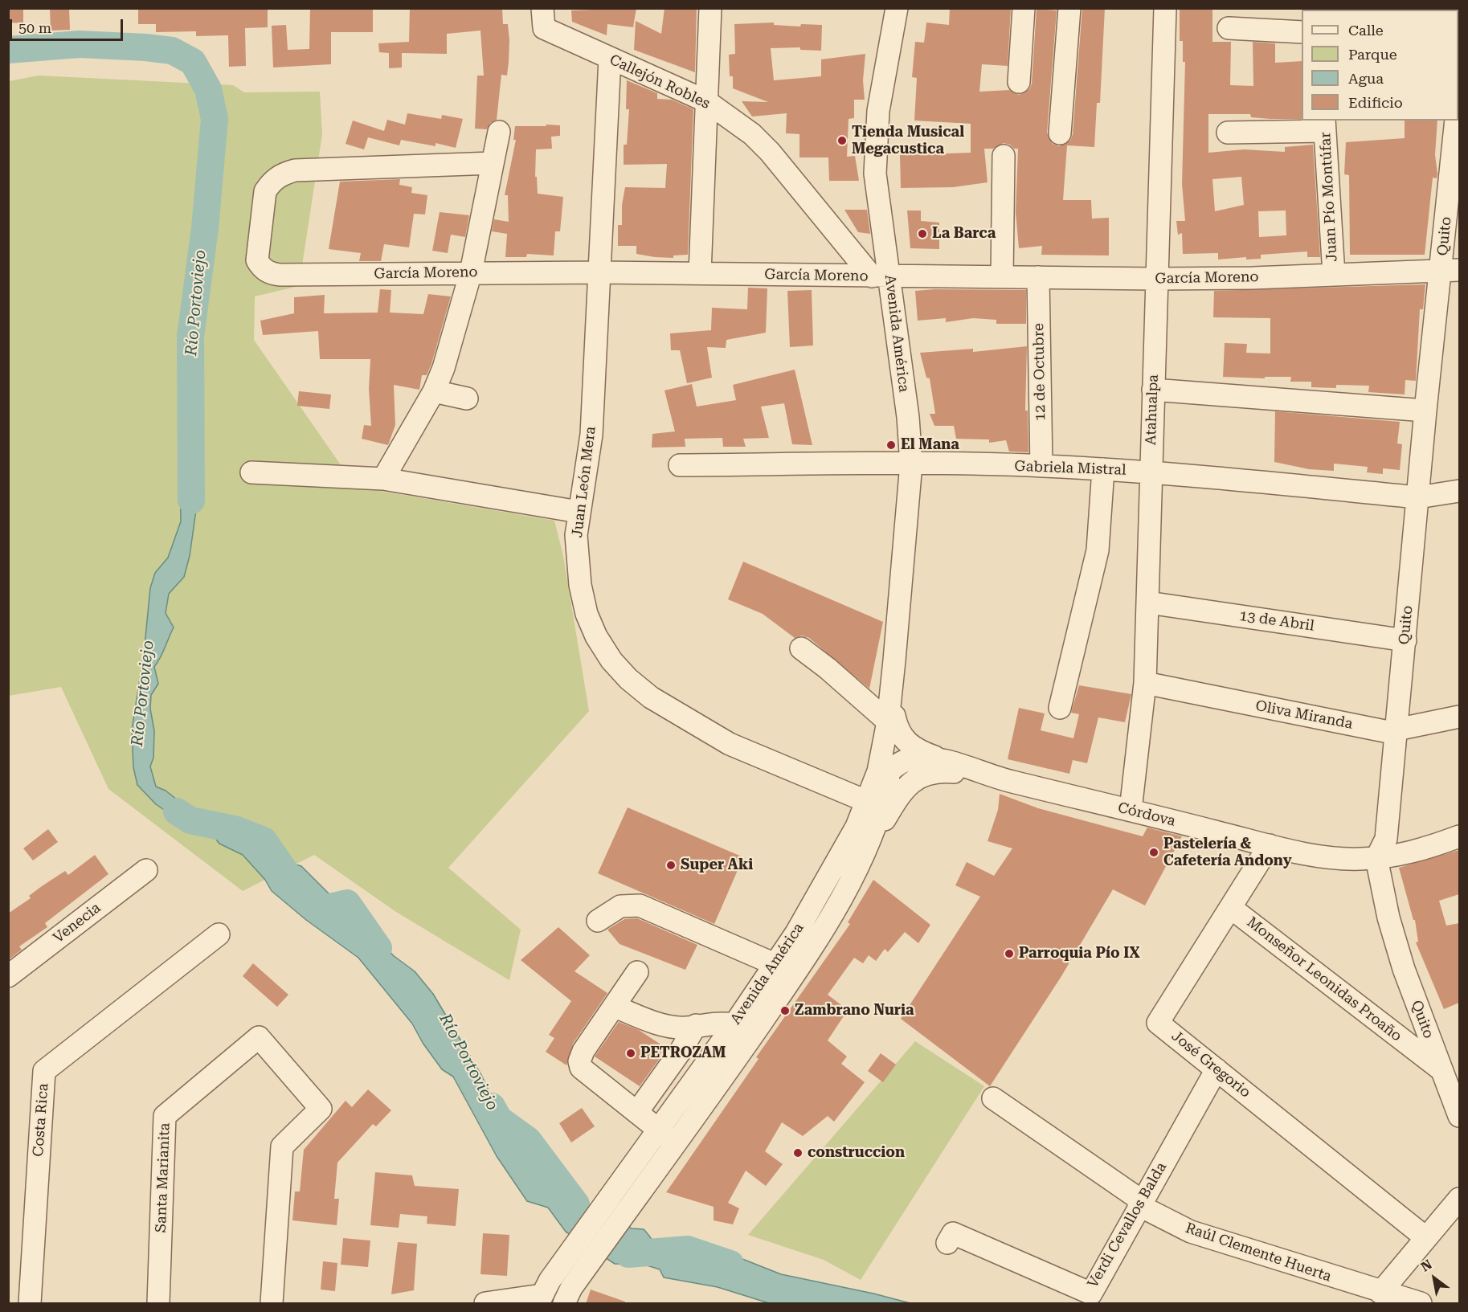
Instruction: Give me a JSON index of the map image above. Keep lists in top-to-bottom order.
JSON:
{
  "streets": {
    "street": [
      "Callejón Robles",
      "Juan Pío Montúfar",
      "Quito",
      "García Moreno",
      "Avenida América",
      "12 de Octubre",
      "Atahualpa",
      "Gabriela Mistral",
      "Juan León Mera",
      "13 de Abril",
      "Oliva Miranda",
      "Córdova",
      "Venecia",
      "Monseñor Leonidas Proaño",
      "José Gregorio",
      "Costa Rica",
      "Santa Marianita",
      "Verdi Cevallos Balda",
      "Raúl Clemente Huerta"
    ]
  },
  "crossings": [
    ["Callejón Robles", "García Moreno"],
    ["Callejón Robles", "Avenida América"],
    ["Callejón Robles", "Juan León Mera"],
    ["Juan Pío Montúfar", "García Moreno"],
    ["Quito", "García Moreno"],
    ["Quito", "Gabriela Mistral"],
    ["Quito", "13 de Abril"],
    ["Quito", "Oliva Miranda"],
    ["Quito", "Córdova"],
    ["Quito", "Monseñor Leonidas Proaño"],
    ["García Moreno", "Avenida América"],
    ["García Moreno", "12 de Octubre"],
    ["García Moreno", "Atahualpa"],
    ["García Moreno", "Juan León Mera"],
    ["Avenida América", "Gabriela Mistral"],
    ["Avenida América", "Juan León Mera"],
    ["Avenida América", "Córdova"],
    ["12 de Octubre", "Gabriela Mistral"],
    ["Atahualpa", "Gabriela Mistral"],
    ["Atahualpa", "13 de Abril"],
    ["Atahualpa", "Oliva Miranda"],
    ["Atahualpa", "Córdova"],
    ["Juan León Mera", "Córdova"],
    ["Córdova", "José Gregorio"],
    ["Monseñor Leonidas Proaño", "José Gregorio"],
    ["José Gregorio", "Verdi Cevallos Balda"],
    ["Verdi Cevallos Balda", "Raúl Clemente Huerta"]
  ],
  "water": ["Río Portoviejo"],
  "places": [
    "Tienda Musical Megacustica",
    "La Barca",
    "El Mana",
    "Pastelería & Cafetería Andony",
    "Super Aki",
    "Parroquia Pío IX",
    "Zambrano Nuria",
    "PETROZAM",
    "construccion"
  ],
  "legend": [
    "Calle",
    "Parque",
    "Agua",
    "Edificio"
  ],
  "scale_bar": "50 m",
  "north": "top left"
}
